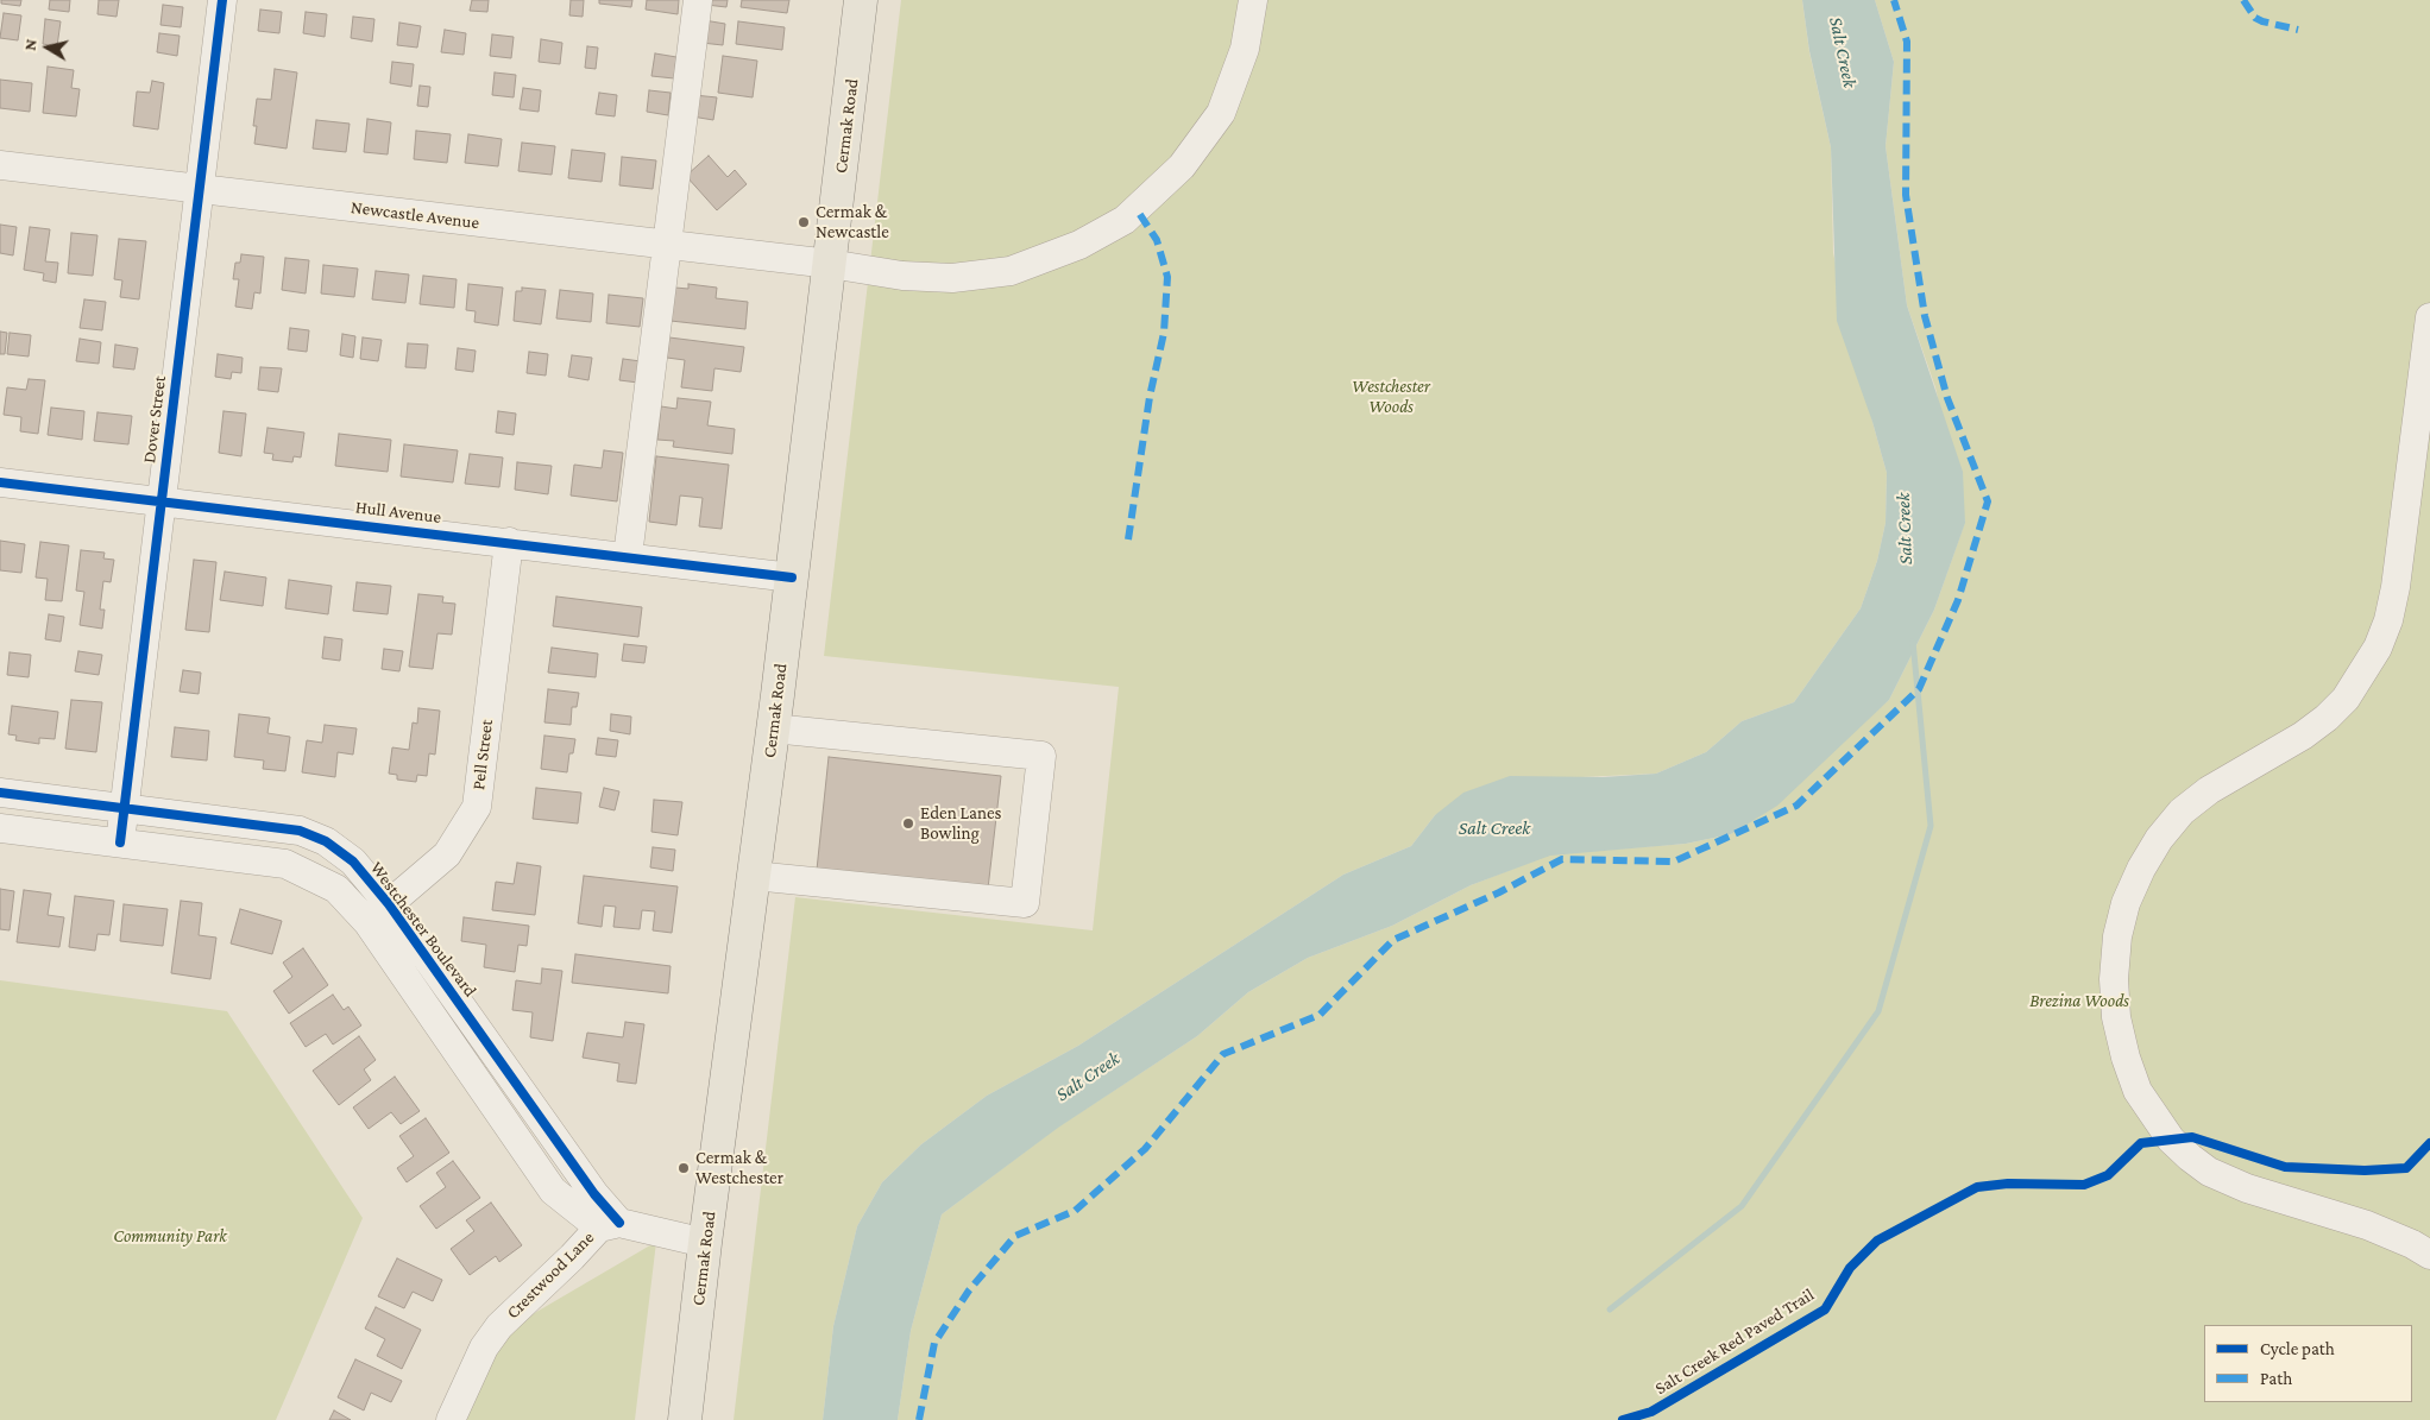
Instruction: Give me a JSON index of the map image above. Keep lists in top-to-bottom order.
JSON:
{
  "streets": {
    "main road": ["Cermak Road"],
    "street": [
      "Newcastle Avenue",
      "Dover Street",
      "Hull Avenue",
      "Pell Street",
      "Westchester Boulevard",
      "Crestwood Lane"
    ],
    "cycle path": ["Salt Creek Red Paved Trail"]
  },
  "crossings": [
    ["Cermak Road", "Newcastle Avenue"],
    ["Cermak Road", "Hull Avenue"],
    ["Newcastle Avenue", "Dover Street"],
    ["Dover Street", "Hull Avenue"],
    ["Dover Street", "Westchester Boulevard"],
    ["Hull Avenue", "Pell Street"],
    ["Pell Street", "Westchester Boulevard"],
    ["Westchester Boulevard", "Crestwood Lane"]
  ],
  "water": ["Salt Creek"],
  "parks": ["Westchester Woods", "Brezina Woods", "Community Park"],
  "places": ["Cermak & Newcastle", "Eden Lanes Bowling", "Cermak & Westchester"],
  "legend": ["Cycle path", "Path"],
  "north": "left"
}
